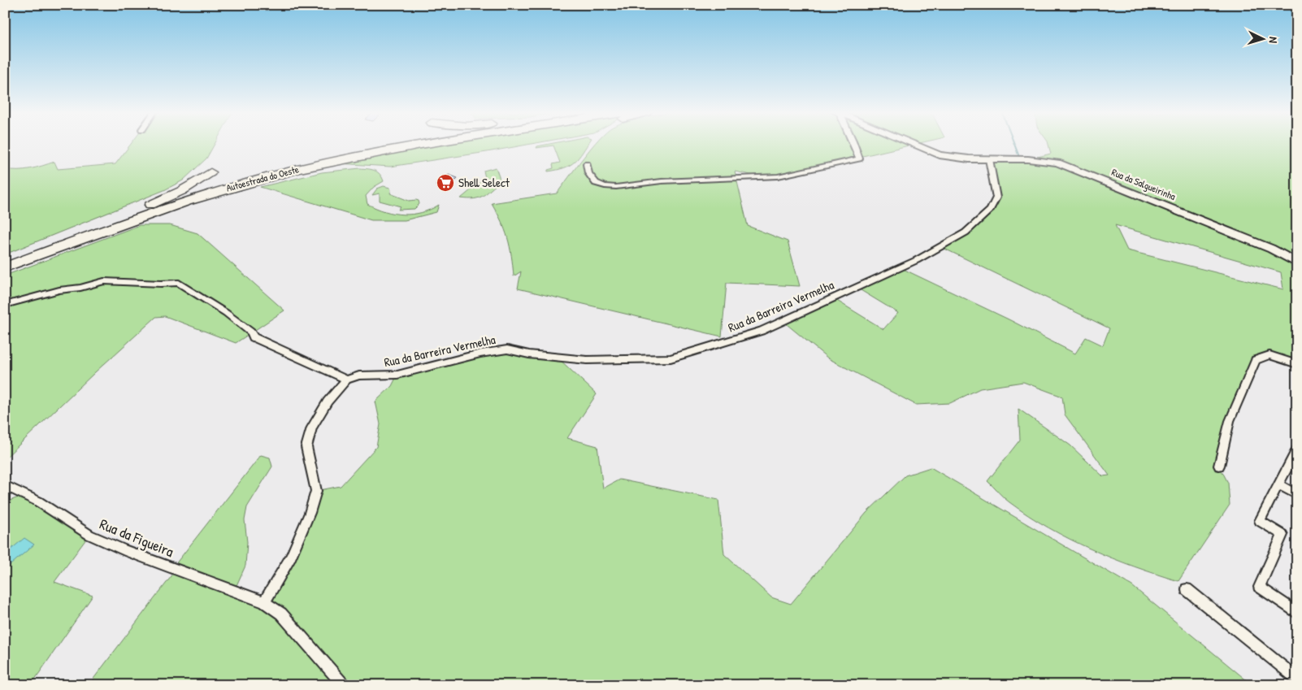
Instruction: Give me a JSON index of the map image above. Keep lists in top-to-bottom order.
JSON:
{
  "streets": {
    "highway": ["Autoestrada do Oeste"],
    "street": ["Rua da Salgueirinha", "Rua da Barreira Vermelha", "Rua da Figueira"]
  },
  "crossings": [
    ["Rua da Salgueirinha", "Rua da Barreira Vermelha"]
  ],
  "places": {
    "supermarket": ["Shell Select"]
  },
  "north": "right"
}
